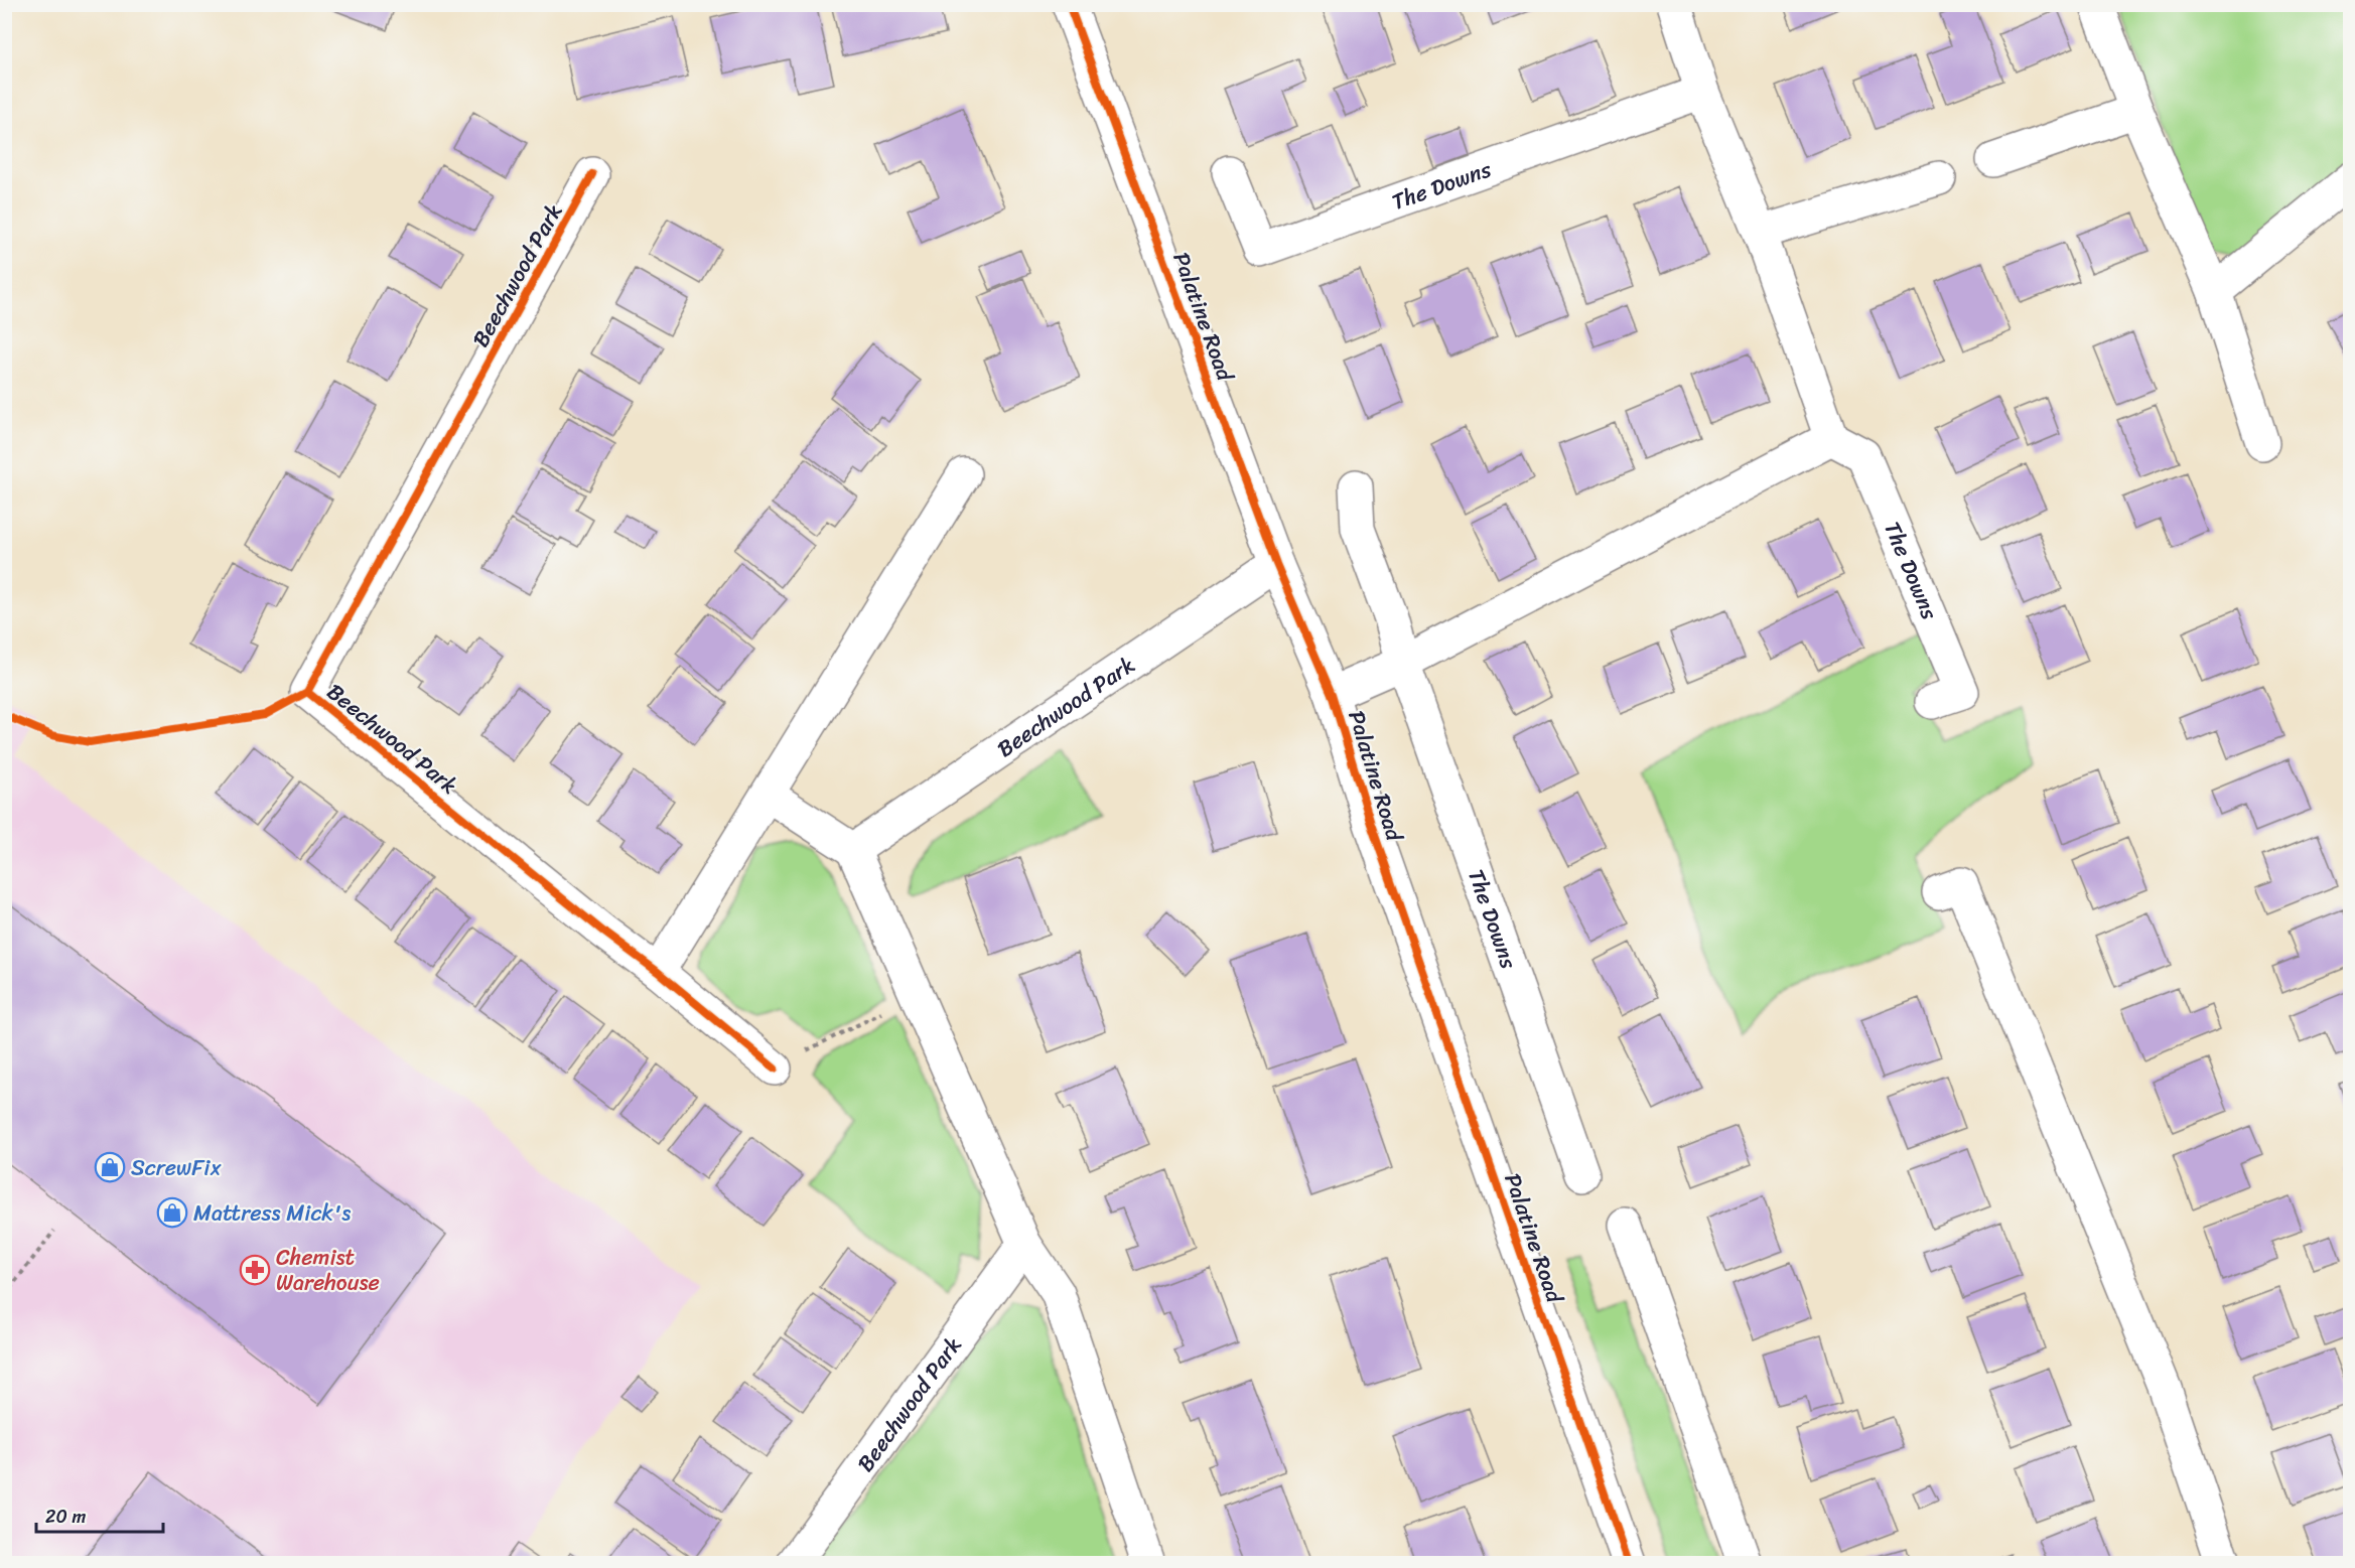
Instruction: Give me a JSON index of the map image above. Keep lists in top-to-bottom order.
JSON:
{
  "streets": {
    "street": ["The Downs", "Beechwood Park", "Palatine Road"]
  },
  "crossings": [
    ["Beechwood Park", "Palatine Road"]
  ],
  "places": {
    "shop": ["ScrewFix", "Mattress Mick's"],
    "pharmacy": ["Chemist Warehouse"]
  },
  "scale_bar": "20 m"
}
